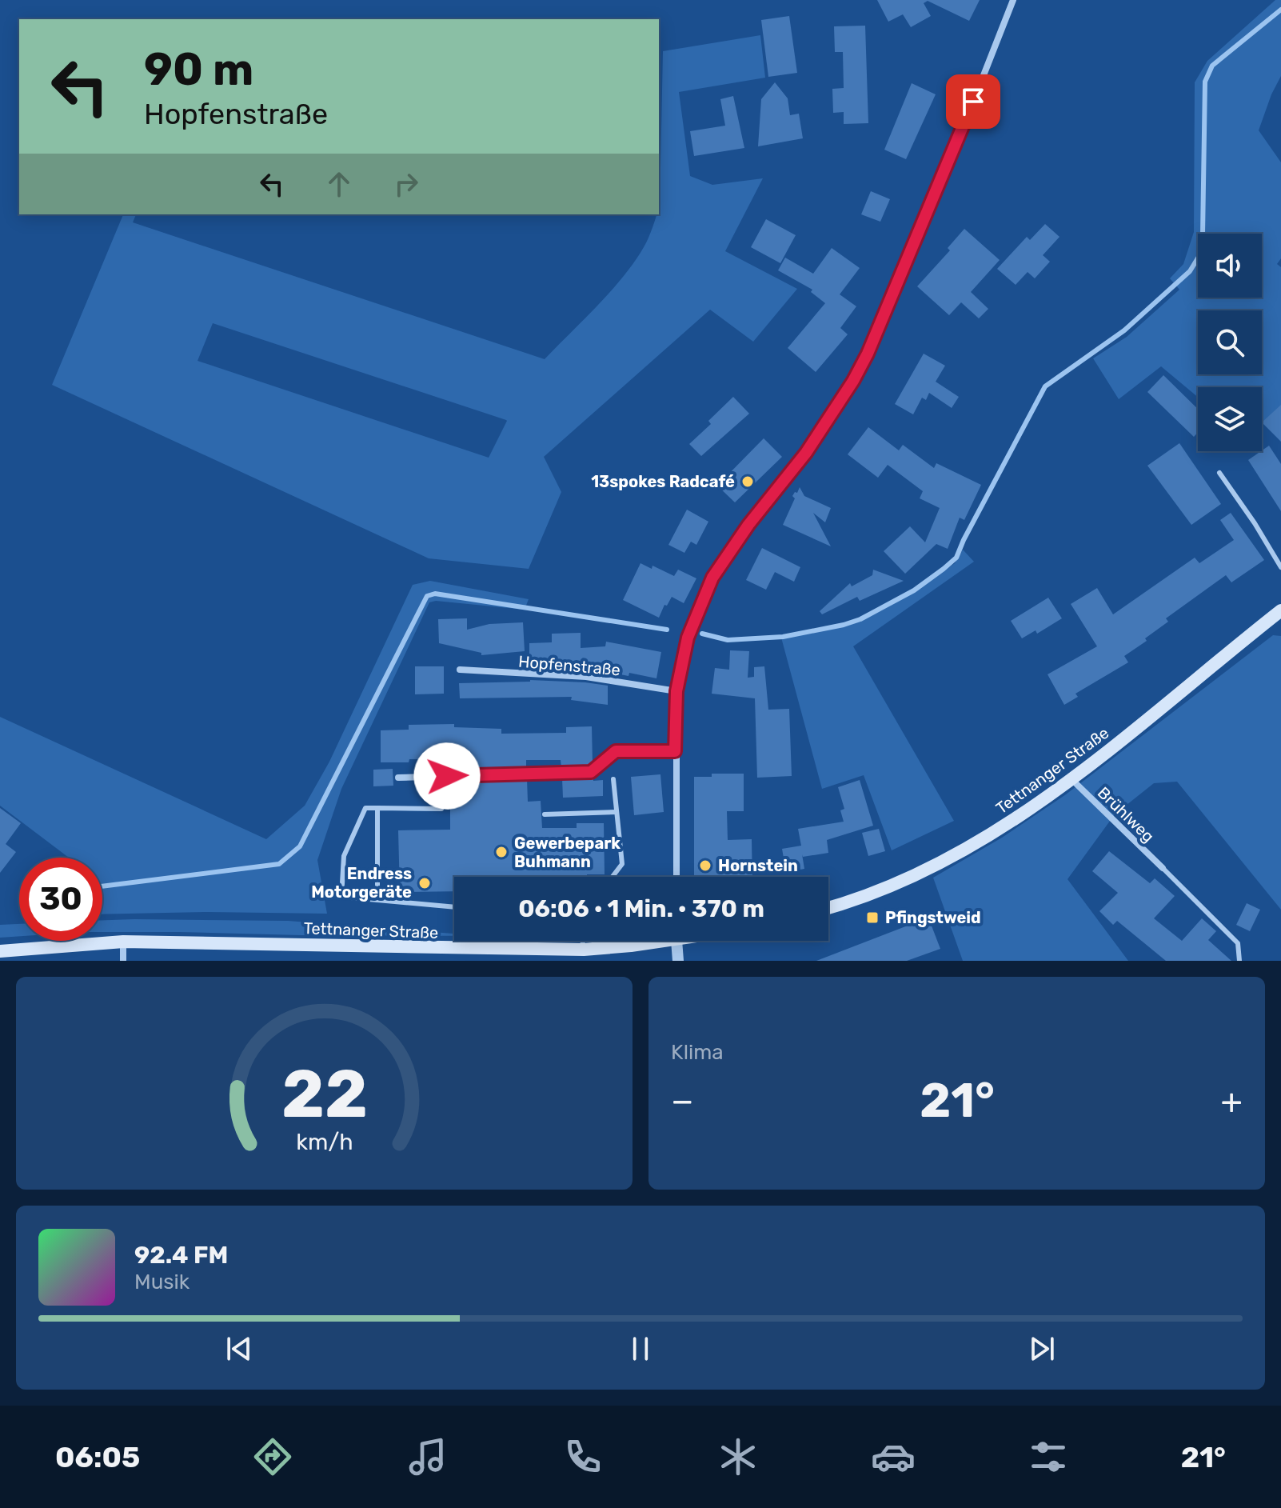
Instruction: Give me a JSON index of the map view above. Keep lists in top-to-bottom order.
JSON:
{
  "streets": {
    "main road": ["Tettnanger Straße"],
    "street": ["Hopfenstraße", "Brühlweg"]
  },
  "crossings": [
    ["Tettnanger Straße", "Brühlweg"]
  ],
  "places": {
    "other": [
      "13spokes Radcafé",
      "Gewerbepark Buhmann",
      "Hornstein",
      "Endress Motorgeräte"
    ],
    "transit": ["Pfingstweid"]
  },
  "page": {
    "turn": ["90 m", "Hopfenstraße"],
    "limit": "30",
    "trip": "06:06 · 1 Min. · 370 m",
    "tile": "Klima",
    "heat": ["−", "21°", "+"],
    "song": ["92.4 FM", "Musik"],
    "tabs": ["06:05", "21°"],
    "gauge": ["22", "km/h"]
  }
}
